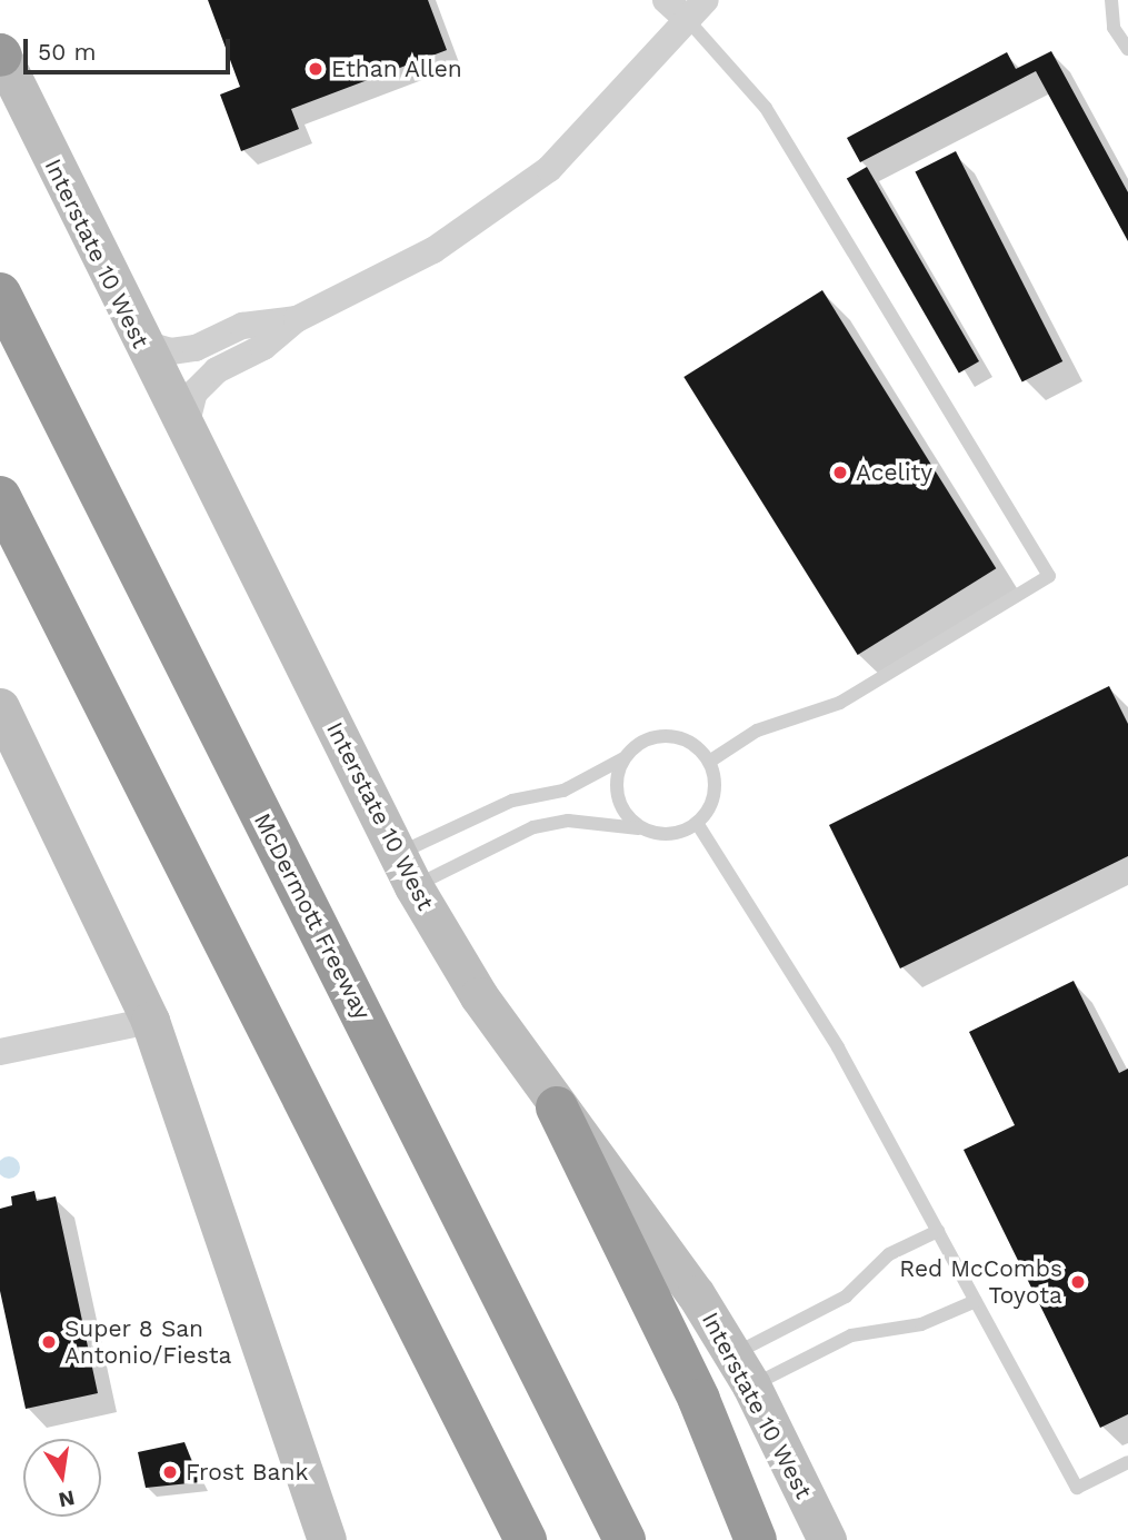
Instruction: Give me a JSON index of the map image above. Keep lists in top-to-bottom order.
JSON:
{
  "streets": {
    "highway": ["McDermott Freeway"],
    "main road": ["Interstate 10 West"]
  },
  "places": [
    "Ethan Allen",
    "Acelity",
    "Red McCombs Toyota",
    "Super 8 San Antonio/Fiesta",
    "Frost Bank"
  ],
  "scale_bar": "50 m",
  "north": "bottom"
}
